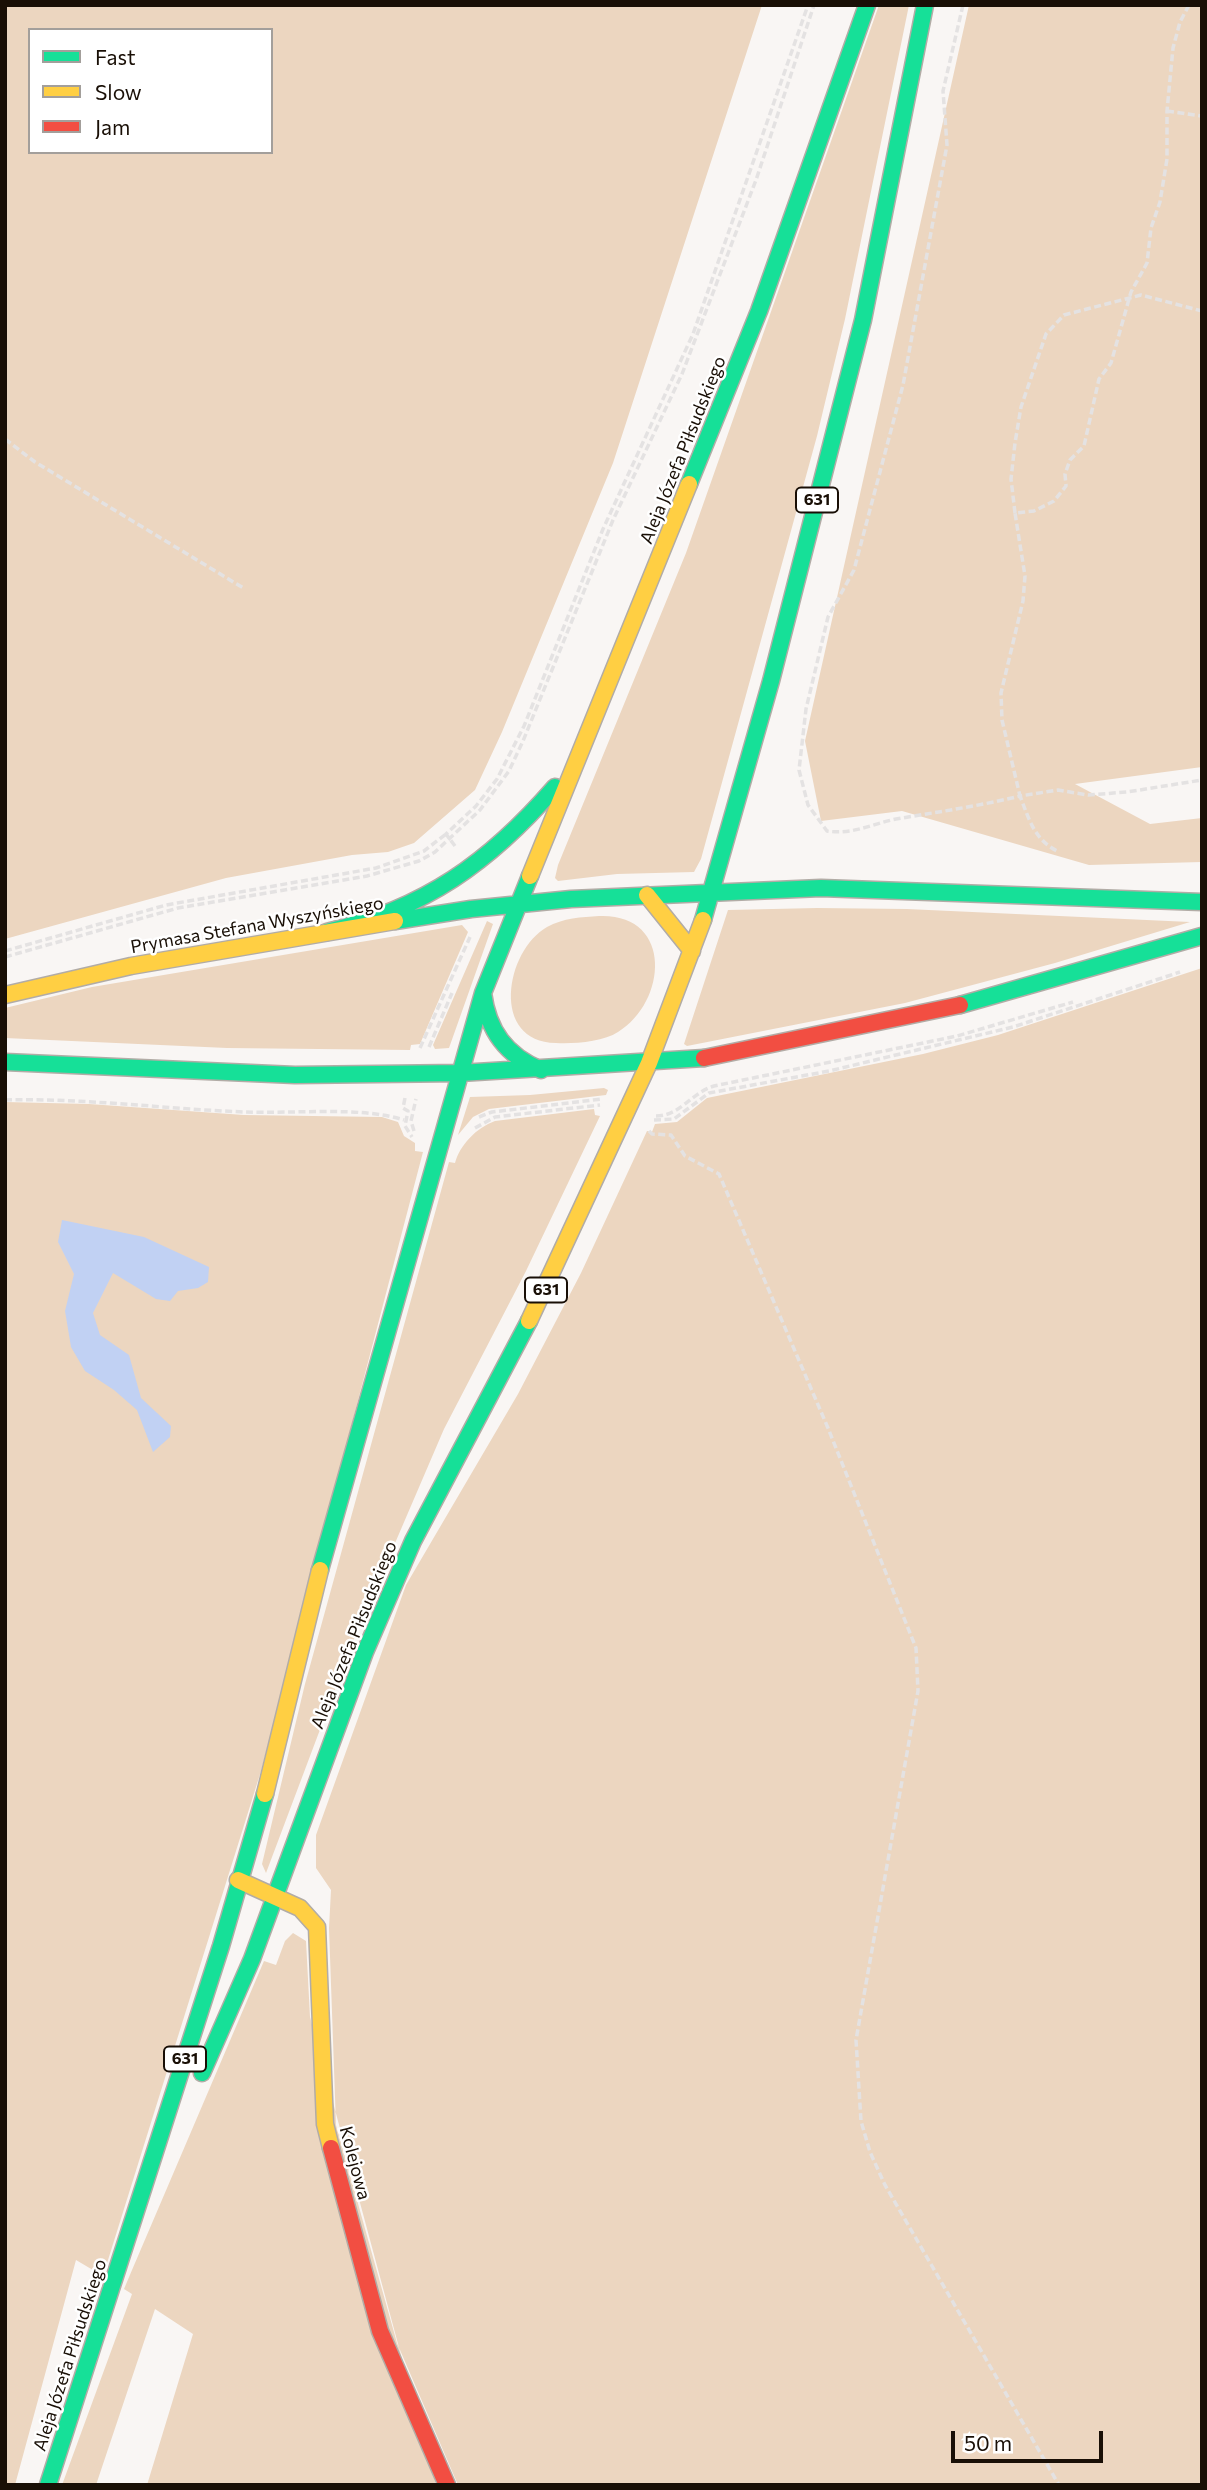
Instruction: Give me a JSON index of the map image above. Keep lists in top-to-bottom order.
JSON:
{
  "streets": {
    "main road": [
      "Aleja Józefa Piłsudskiego",
      "631",
      "Prymasa Stefana Wyszyńskiego",
      "Kolejowa"
    ]
  },
  "crossings": [
    ["Aleja Józefa Piłsudskiego", "631"],
    ["Aleja Józefa Piłsudskiego", "Prymasa Stefana Wyszyńskiego"],
    ["Aleja Józefa Piłsudskiego", "Kolejowa"],
    ["631", "Prymasa Stefana Wyszyńskiego"]
  ],
  "legend": ["Fast", "Slow", "Jam"],
  "scale_bar": "50 m"
}
